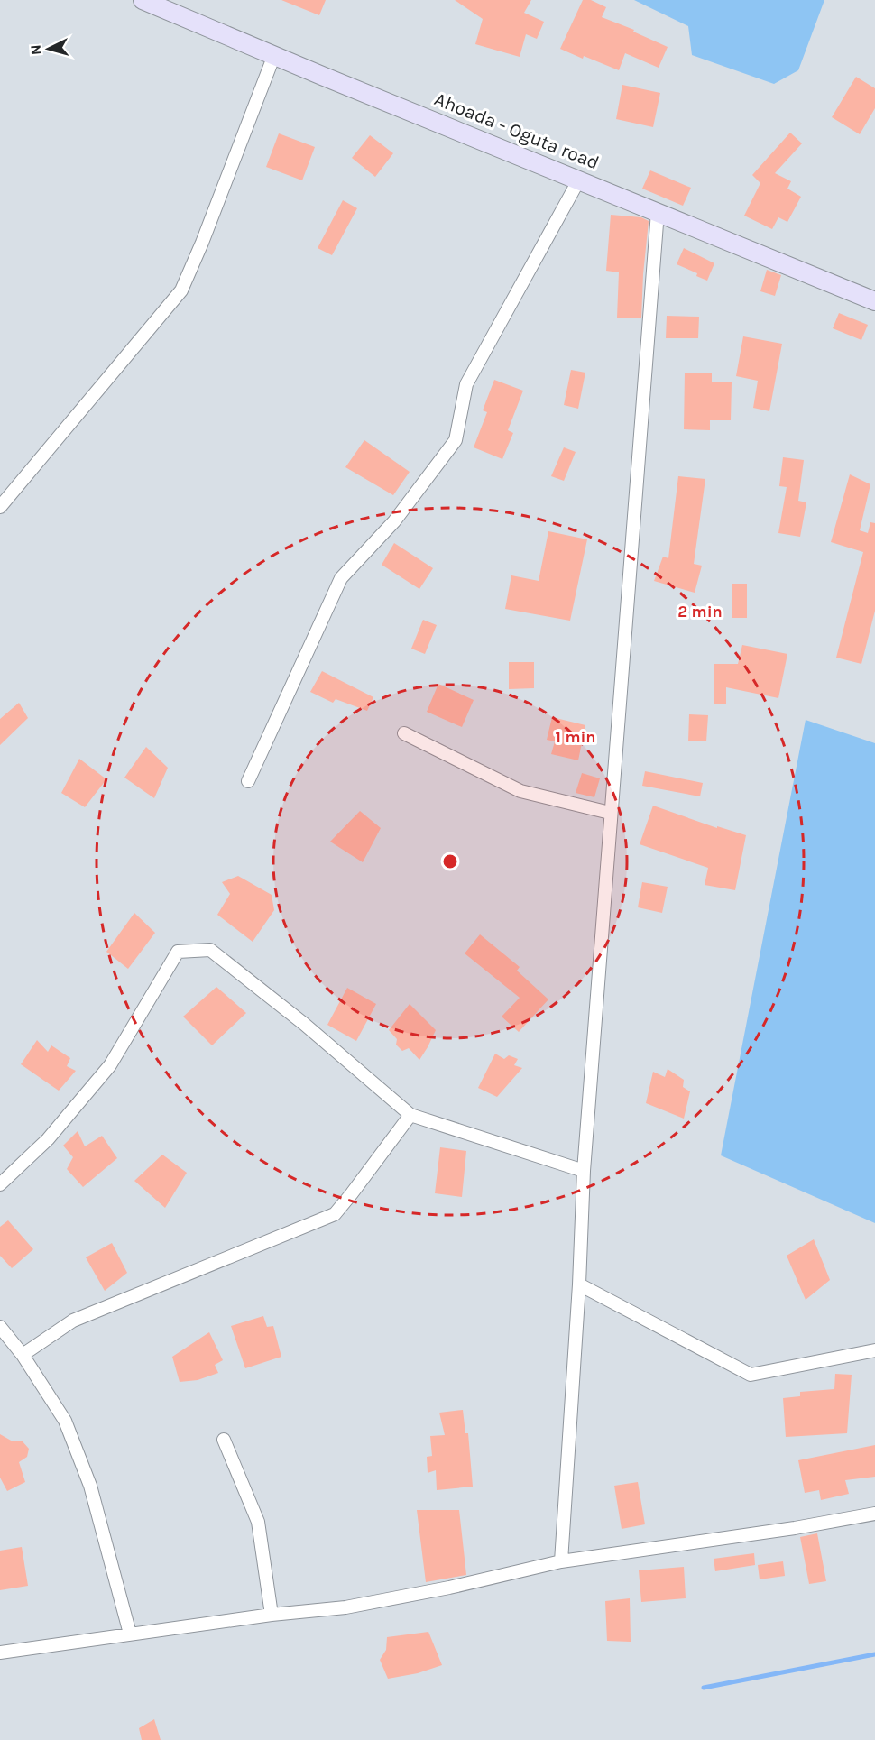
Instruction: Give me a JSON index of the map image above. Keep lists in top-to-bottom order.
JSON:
{
  "streets": {
    "main road": ["Ahoada - Oguta road"]
  },
  "north": "left",
  "rings": ["2 min", "1 min"]
}
